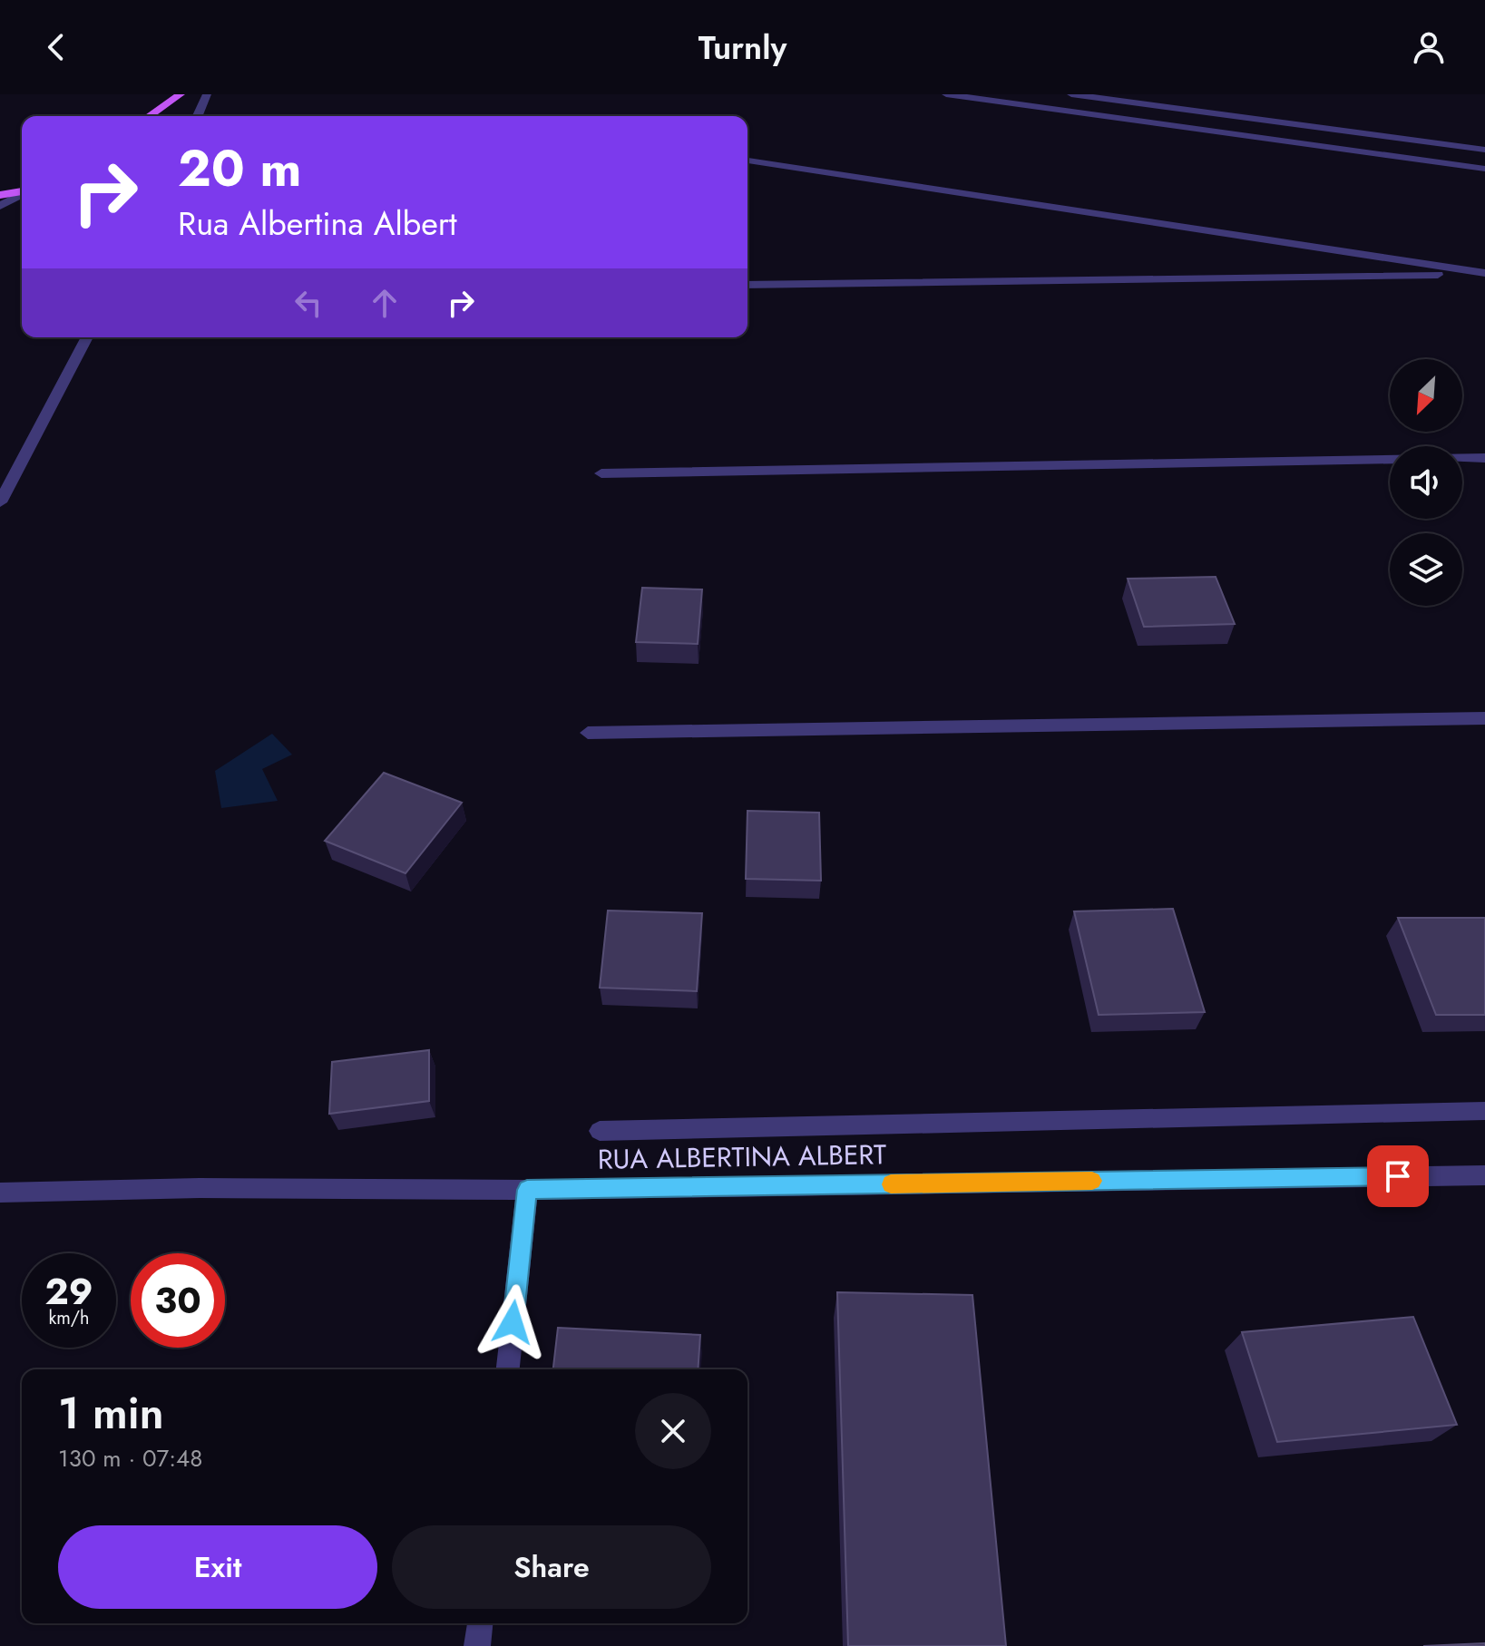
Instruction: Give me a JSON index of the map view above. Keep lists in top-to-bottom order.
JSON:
{
  "streets": {
    "street": ["RUA ALBERTINA ALBERT"]
  },
  "north": "bottom left",
  "page": {
    "header": "Turnly",
    "turn": ["20 m", "Rua Albertina Albert"],
    "speed": "29 km/h",
    "limit": "30",
    "heading": ["1 min", "130 m · 07:48"],
    "buttons": ["Exit", "Share"]
  }
}
